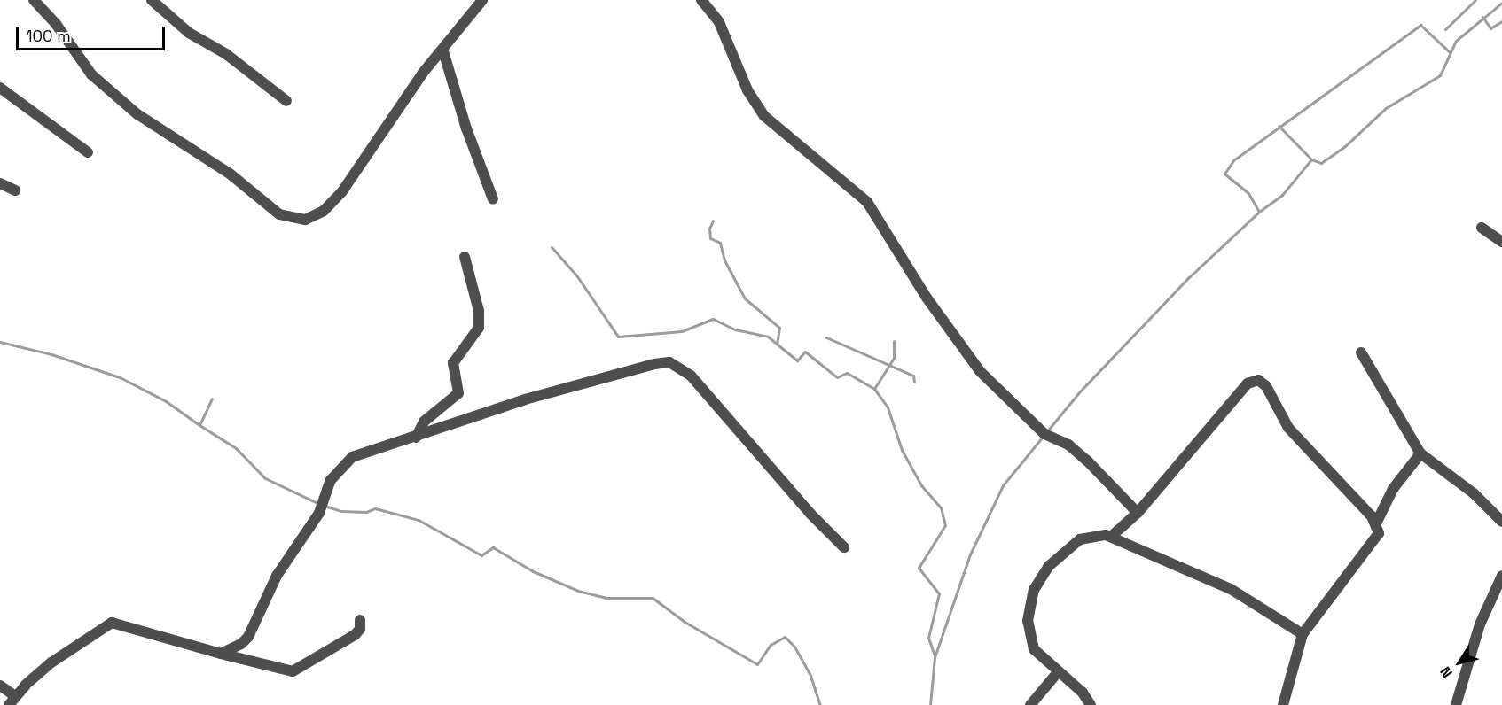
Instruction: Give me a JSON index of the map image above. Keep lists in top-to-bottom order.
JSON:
{
  "scale_bar": "100 m",
  "north": "bottom left"
}
